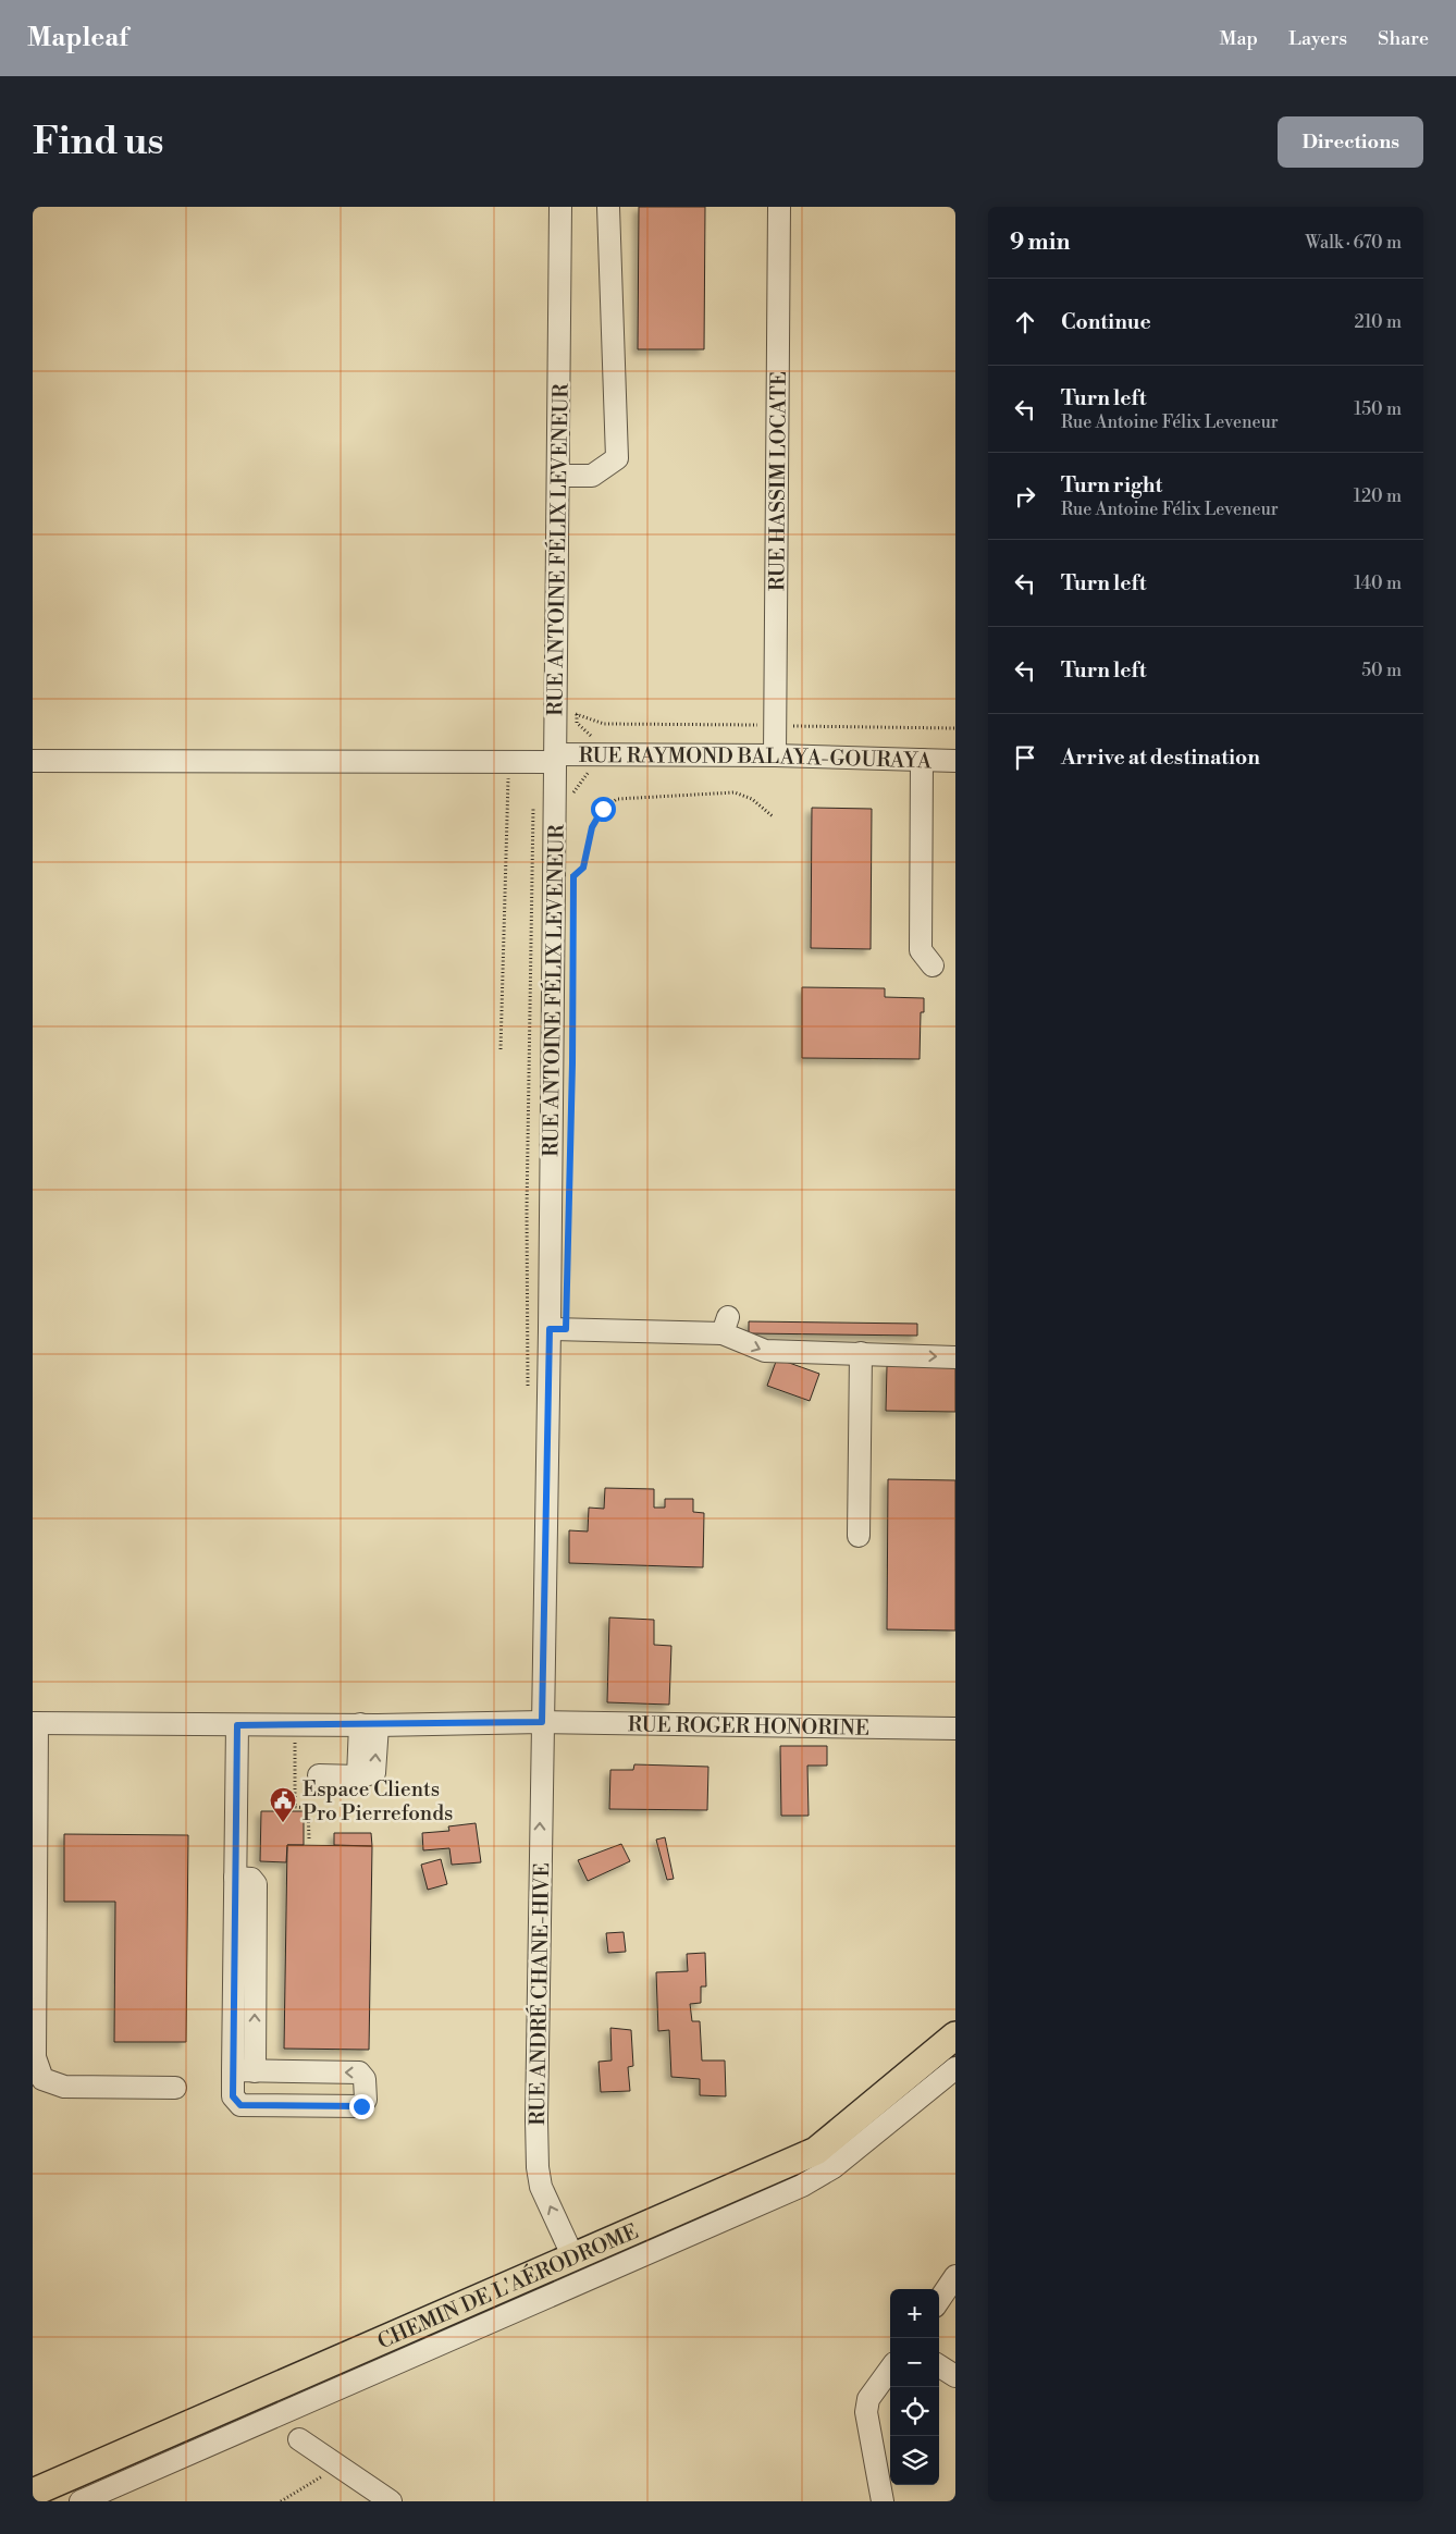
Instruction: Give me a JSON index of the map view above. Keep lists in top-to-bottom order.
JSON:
{
  "streets": {
    "main road": ["CHEMIN DE L'AÉRODROME"],
    "street": [
      "RUE HASSIM LOCATE",
      "RUE ANTOINE FÉLIX LEVENEUR",
      "RUE RAYMOND BALAYA-GOURAYA",
      "RUE ROGER HONORINE",
      "RUE ANDRÉ CHANE-HIVE"
    ]
  },
  "crossings": [
    ["RUE HASSIM LOCATE", "RUE RAYMOND BALAYA-GOURAYA"],
    ["RUE ANTOINE FÉLIX LEVENEUR", "RUE RAYMOND BALAYA-GOURAYA"],
    ["RUE ANTOINE FÉLIX LEVENEUR", "RUE ROGER HONORINE"],
    ["RUE ANTOINE FÉLIX LEVENEUR", "RUE ANDRÉ CHANE-HIVE"],
    ["RUE ROGER HONORINE", "RUE ANDRÉ CHANE-HIVE"],
    ["RUE ANDRÉ CHANE-HIVE", "CHEMIN DE L'AÉRODROME"]
  ],
  "one_way": ["RUE ANDRÉ CHANE-HIVE"],
  "places": {
    "public building": ["Espace Clients Pro Pierrefonds"]
  },
  "page": {
    "header": "Mapleaf",
    "nav": ["Map", "Layers", "Share"],
    "buttons": "Directions",
    "title": "Find us",
    "heading": ["9 min", "Walk · 670 m"],
    "list": [
      ["Continue", "210 m"],
      ["Turn left", "Rue Antoine Félix Leveneur", "150 m"],
      ["Turn right", "Rue Antoine Félix Leveneur", "120 m"],
      ["Turn left", "140 m"],
      ["Turn left", "50 m"],
      "Arrive at destination"
    ],
    "map_buttons": ["+", "−"]
  }
}
